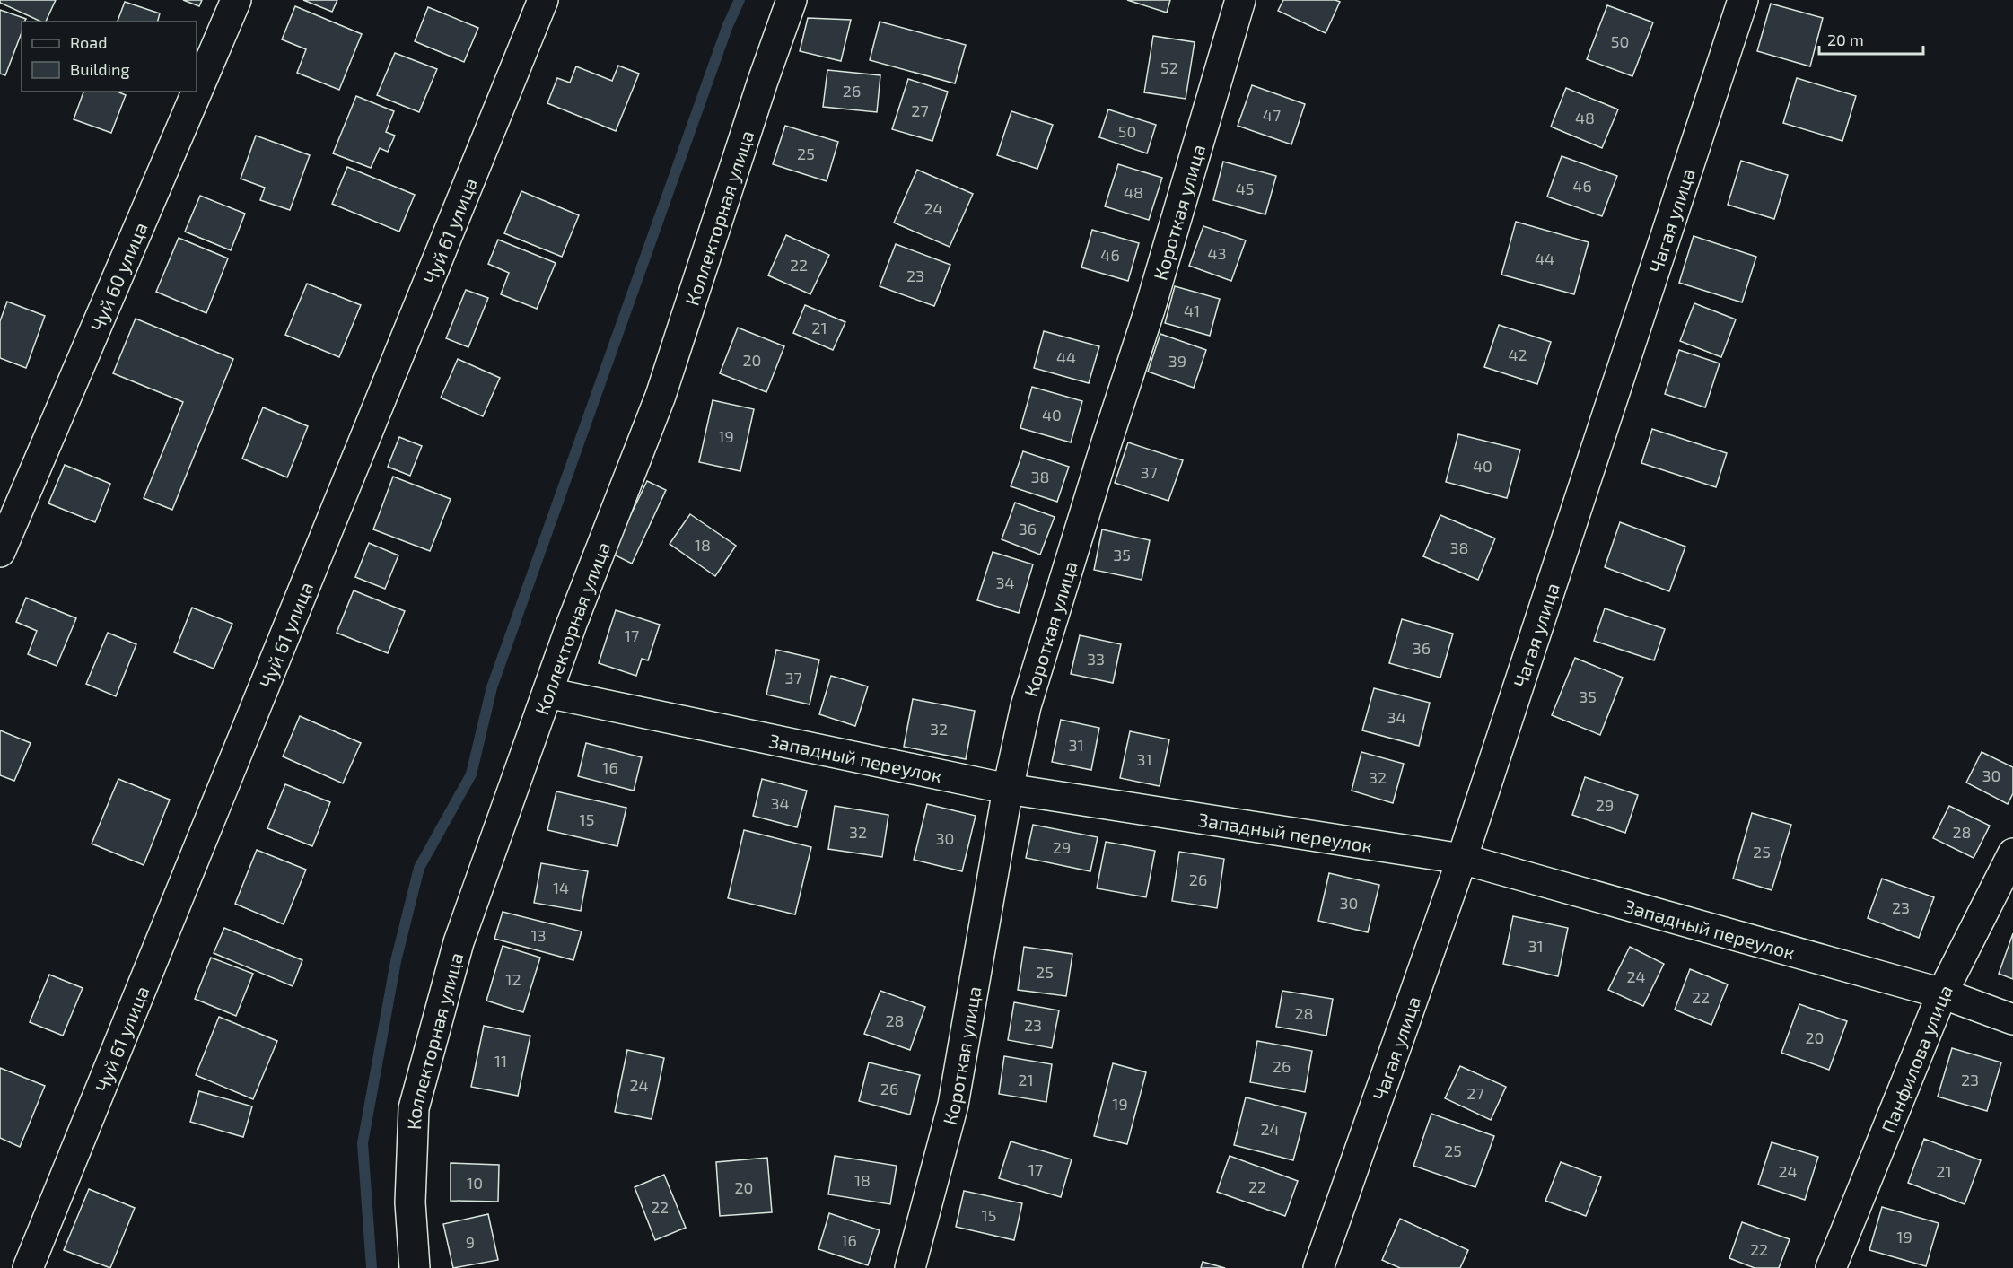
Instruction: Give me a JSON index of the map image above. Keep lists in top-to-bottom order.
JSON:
{
  "streets": {
    "street": [
      "Короткая улица",
      "Коллекторная улица",
      "Чагая улица",
      "Чуй 61 улица",
      "Чуй 60 улица",
      "Западный переулок",
      "Панфилова улица"
    ]
  },
  "crossings": [
    ["Короткая улица", "Западный переулок"],
    ["Коллекторная улица", "Западный переулок"],
    ["Чагая улица", "Западный переулок"],
    ["Западный переулок", "Панфилова улица"]
  ],
  "house_numbers": [
    "50",
    "52",
    "26",
    "27",
    "47",
    "48",
    "50",
    "25",
    "46",
    "45",
    "48",
    "24",
    "43",
    "46",
    "44",
    "22",
    "23",
    "41",
    "21",
    "42",
    "44",
    "20",
    "39",
    "40",
    "19",
    "40",
    "37",
    "38",
    "36",
    "18",
    "38",
    "35",
    "34",
    "17",
    "36",
    "33",
    "37",
    "35",
    "34",
    "32",
    "31",
    "31",
    "16",
    "30",
    "32",
    "34",
    "29",
    "15",
    "32",
    "28",
    "30",
    "29",
    "25",
    "26",
    "14",
    "30",
    "23",
    "13",
    "31",
    "25",
    "24",
    "12",
    "22",
    "28",
    "28",
    "23",
    "20",
    "11",
    "26",
    "21",
    "23",
    "24",
    "26",
    "27",
    "19",
    "24",
    "25",
    "17",
    "24",
    "21",
    "18",
    "10",
    "22",
    "20",
    "22",
    "15",
    "19",
    "16",
    "9",
    "22"
  ],
  "legend": ["Road", "Building"],
  "scale_bar": "20 m"
}
